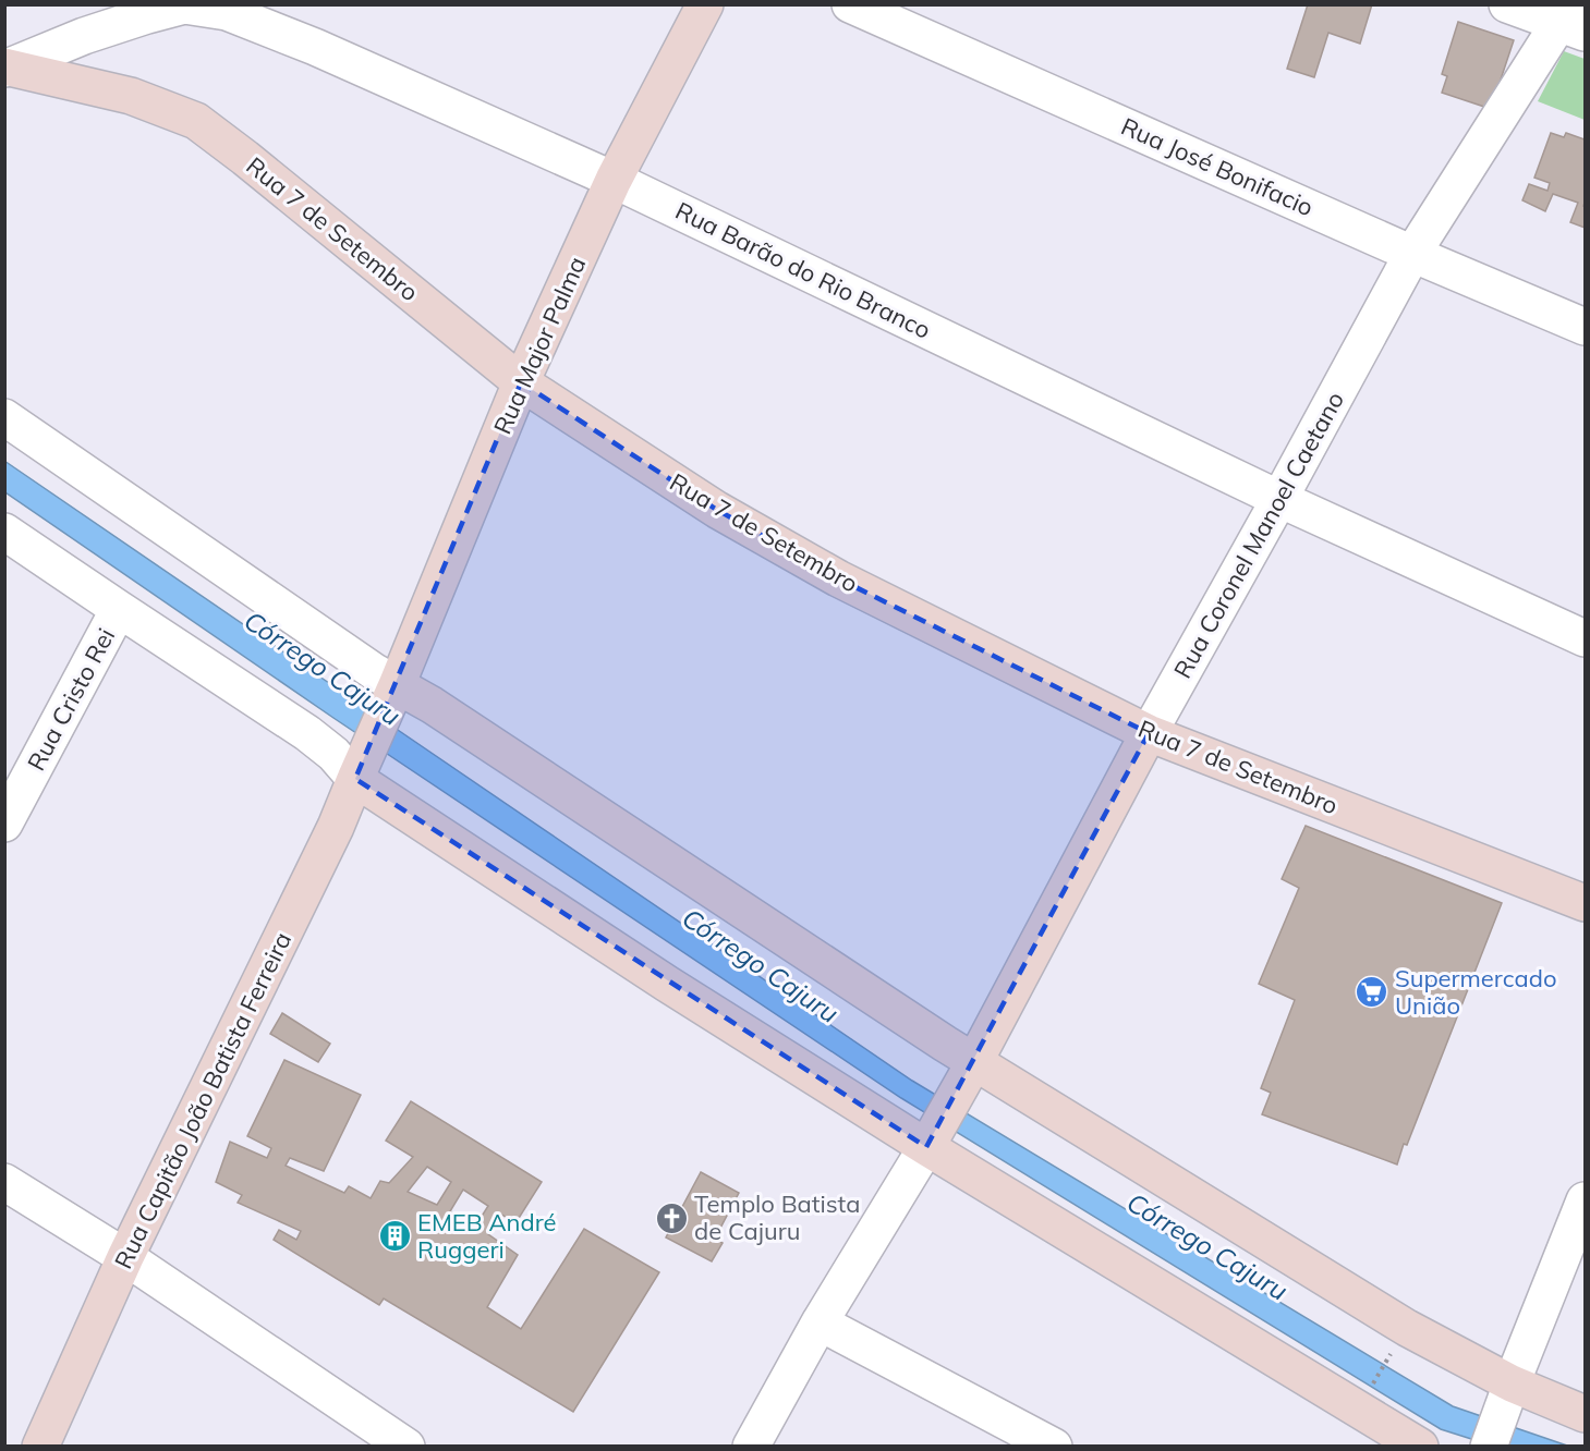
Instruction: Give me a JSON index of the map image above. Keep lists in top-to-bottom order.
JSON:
{
  "streets": {
    "main road": [
      "Rua 7 de Setembro",
      "Rua Major Palma",
      "Rua Coronel Manoel Caetano",
      "Rua Capitão João Batista Ferreira"
    ],
    "street": ["Rua José Bonifacio", "Rua Barão do Rio Branco", "Rua Cristo Rei"]
  },
  "crossings": [
    ["Rua José Bonifacio", "Rua Coronel Manoel Caetano"],
    ["Rua 7 de Setembro", "Rua Barão do Rio Branco"],
    ["Rua 7 de Setembro", "Rua Major Palma"],
    ["Rua 7 de Setembro", "Rua Coronel Manoel Caetano"],
    ["Rua Barão do Rio Branco", "Rua Major Palma"],
    ["Rua Barão do Rio Branco", "Rua Coronel Manoel Caetano"],
    ["Rua Major Palma", "Rua Capitão João Batista Ferreira"]
  ],
  "water": ["Córrego Cajuru"],
  "places": {
    "supermarket": ["Supermercado União"],
    "church": ["Templo Batista de Cajuru"],
    "building": ["EMEB André Ruggeri"]
  }
}
